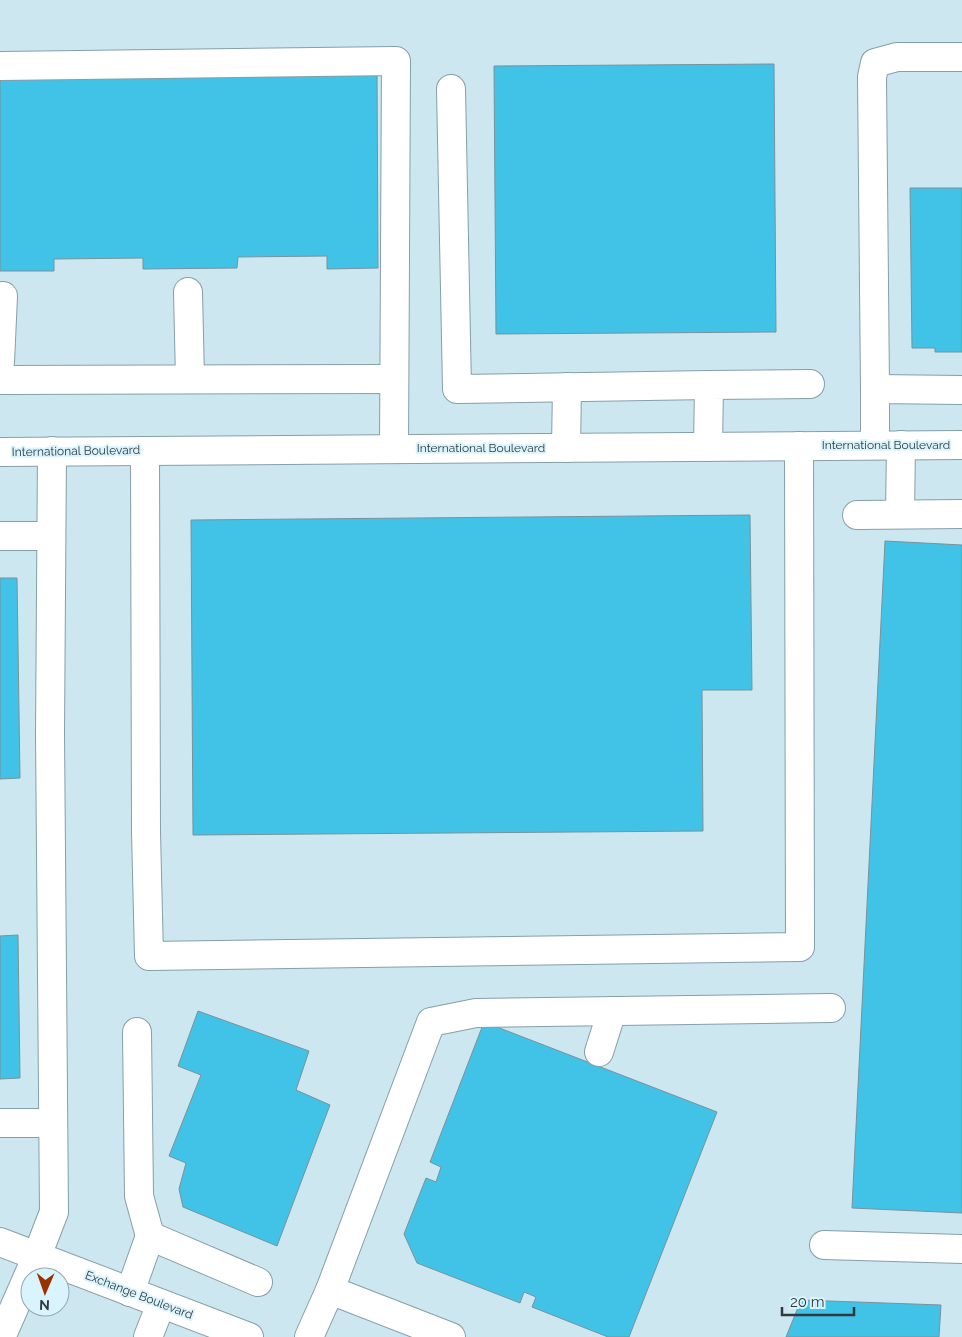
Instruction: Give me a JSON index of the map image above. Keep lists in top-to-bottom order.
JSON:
{
  "streets": {
    "street": ["International Boulevard", "Exchange Boulevard"]
  },
  "scale_bar": "20 m",
  "north": "bottom"
}
